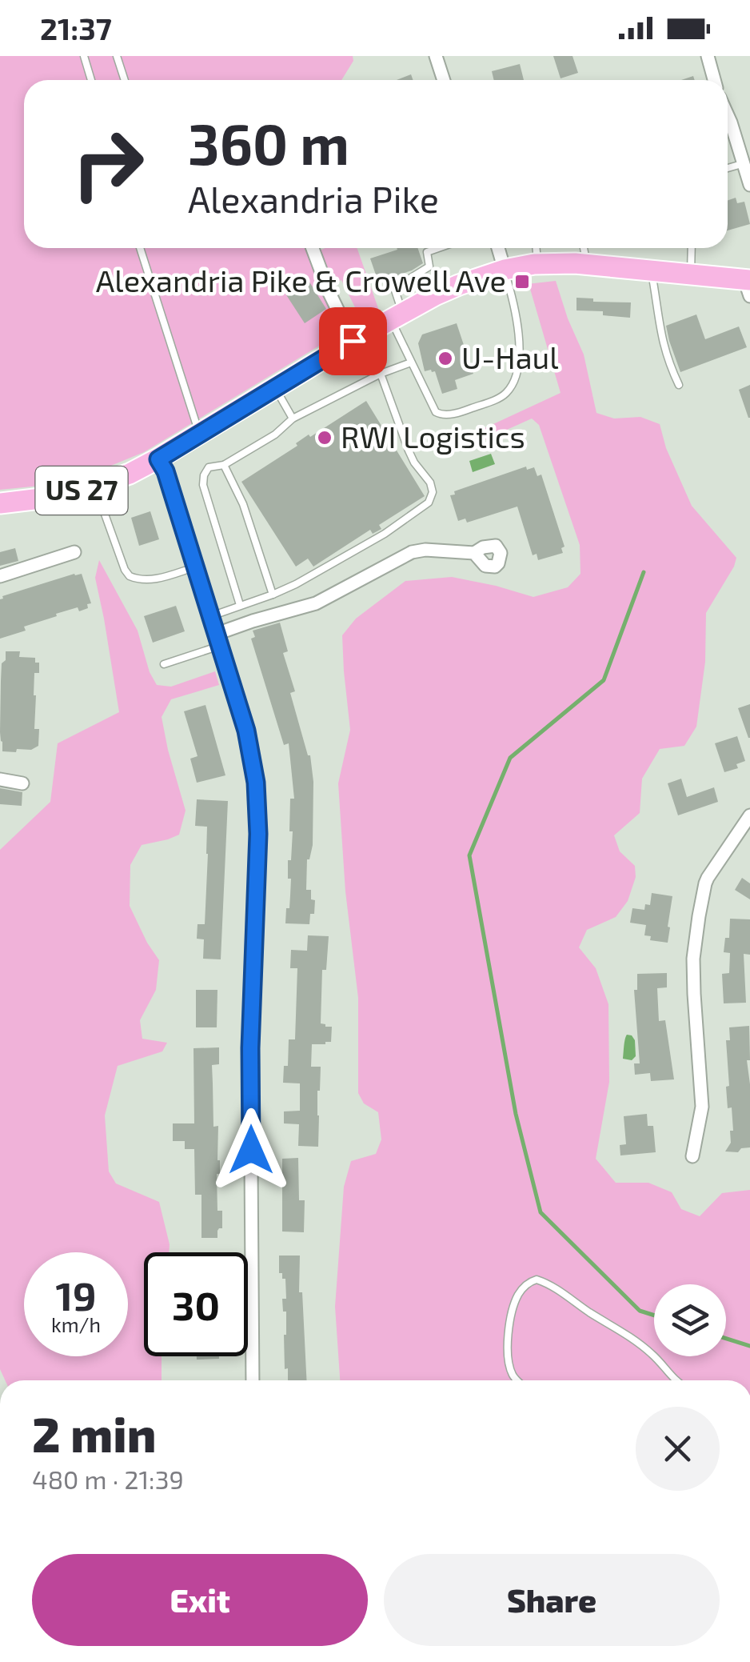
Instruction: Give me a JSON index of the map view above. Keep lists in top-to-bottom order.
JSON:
{
  "streets": {
    "main road": ["US 27"]
  },
  "places": {
    "transit": ["Alexandria Pike & Crowell Ave"],
    "other": ["U-Haul", "RWI Logistics"]
  },
  "page": {
    "status": "21:37",
    "turn": ["360 m", "Alexandria Pike"],
    "speed": "19 km/h",
    "limit": "30",
    "heading": ["2 min", "480 m · 21:39"],
    "buttons": ["Exit", "Share"]
  }
}
